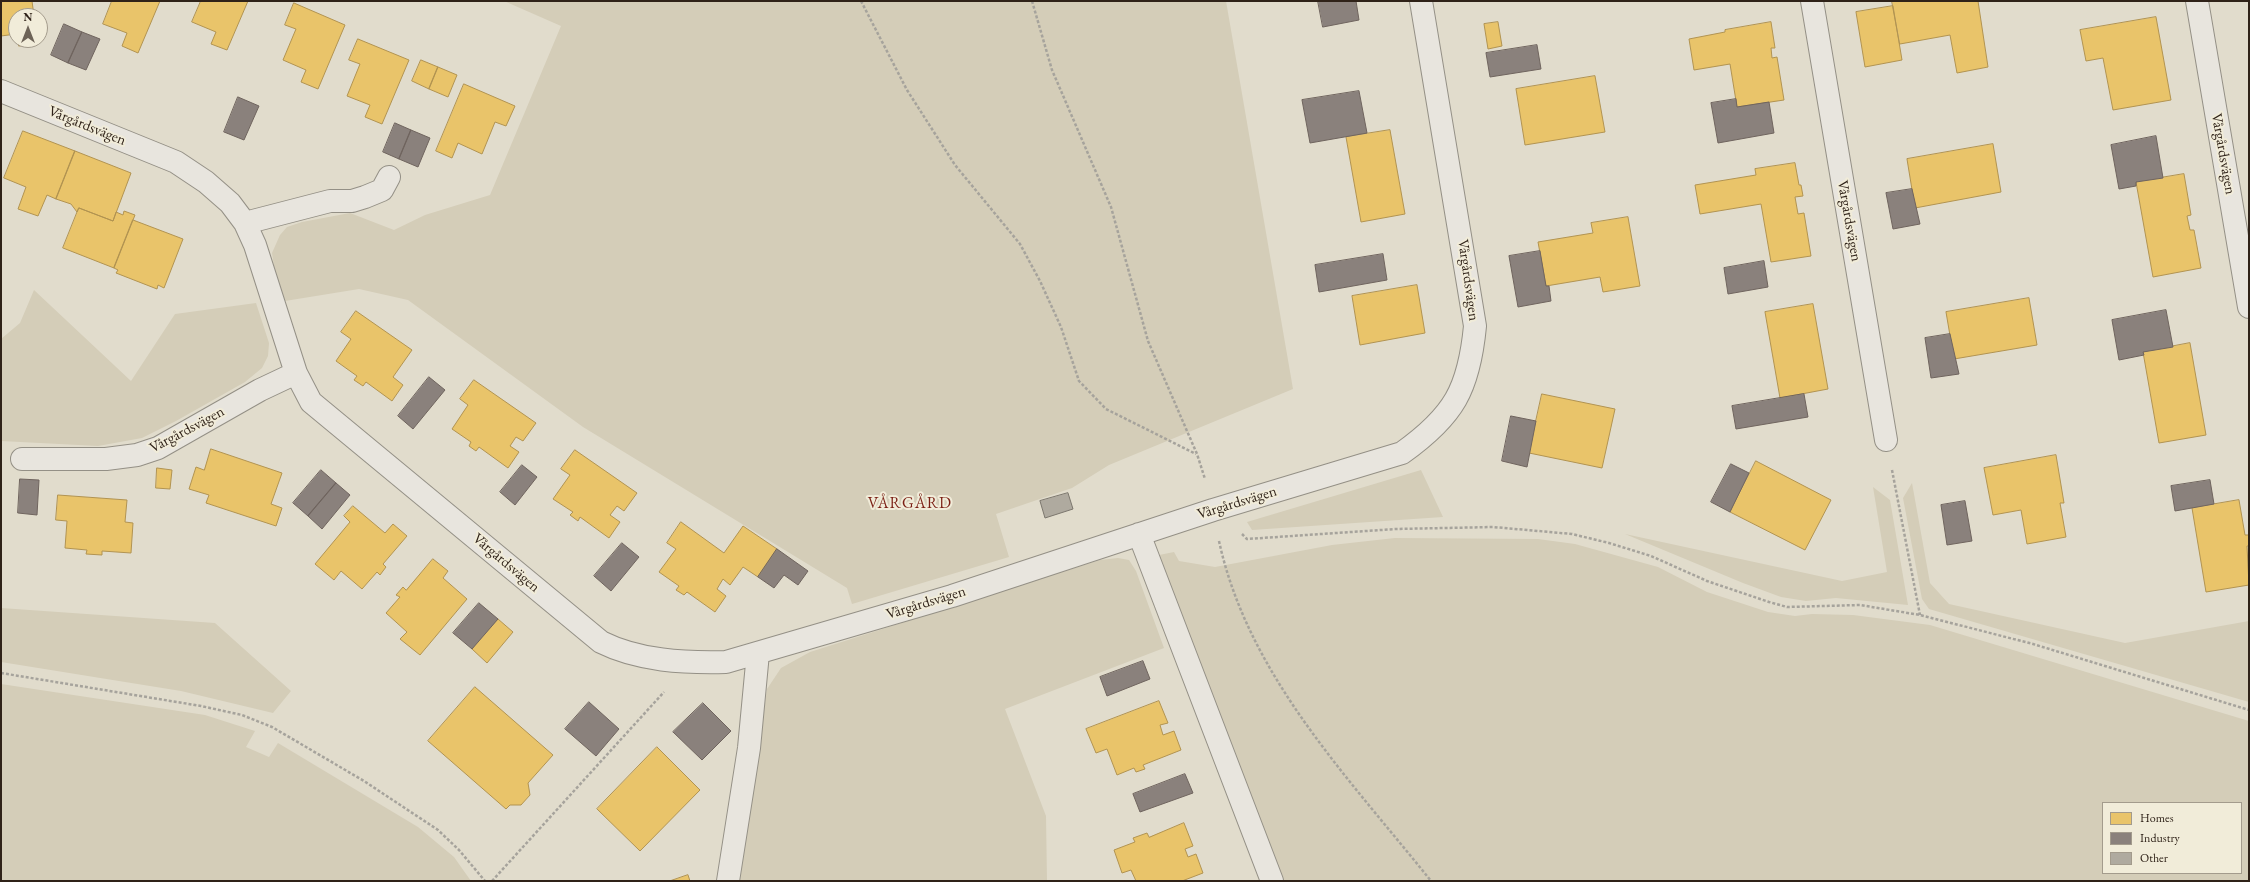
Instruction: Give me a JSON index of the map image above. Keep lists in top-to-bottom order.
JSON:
{
  "streets": {
    "street": ["Vårgårdsvägen"]
  },
  "districts": ["VÅRGÅRD"],
  "legend": ["Homes", "Industry", "Other"],
  "north": "top"
}
